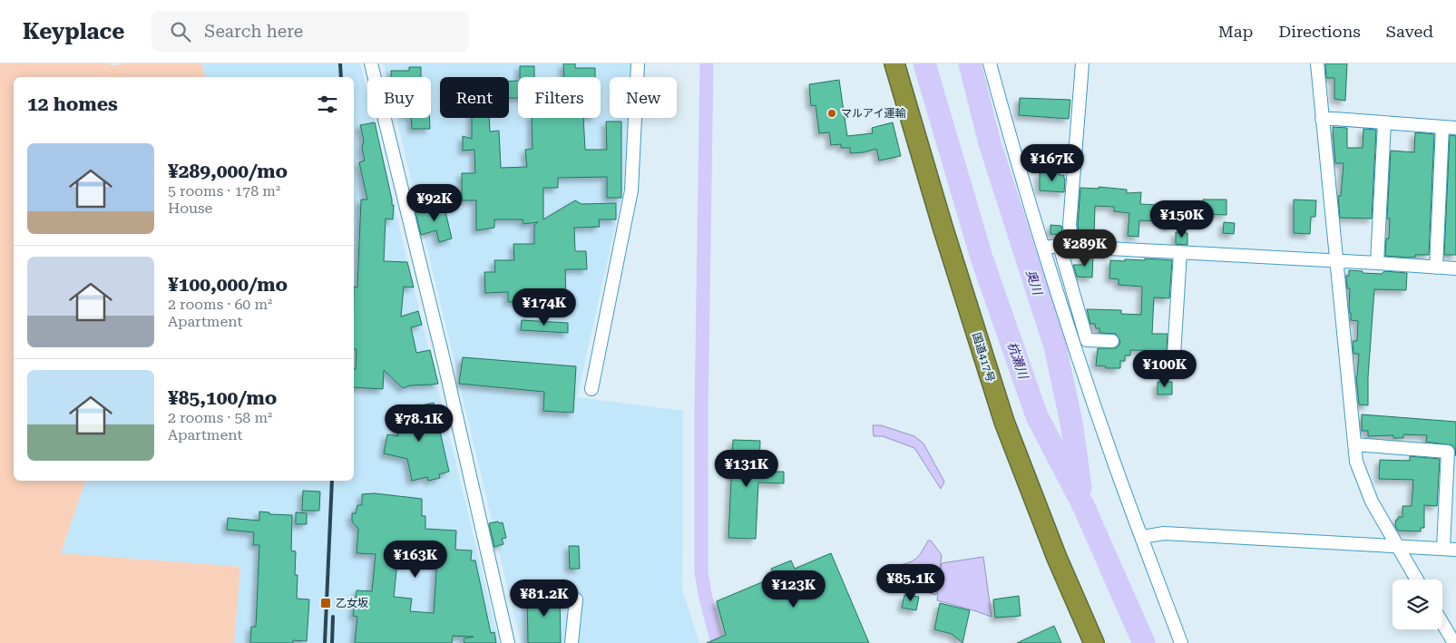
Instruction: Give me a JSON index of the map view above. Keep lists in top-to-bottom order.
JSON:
{
  "streets": {
    "highway": ["国道417号"]
  },
  "water": ["奥川", "杭瀬川"],
  "places": {
    "other": ["マルアイ運輸"],
    "transit": ["乙女坂"]
  },
  "page": {
    "header": "Keyplace",
    "search": "Search here",
    "nav": ["Map", "Directions", "Saved"],
    "chip": [
      "Buy",
      "Rent",
      "Filters",
      "New"
    ],
    "heading": "12 homes",
    "list": [
      {
        "name": "¥289,000/mo",
        "note": "5 rooms · 178 m² · House"
      },
      {
        "name": "¥100,000/mo",
        "note": "2 rooms · 60 m² · Apartment"
      },
      {
        "name": "¥85,100/mo",
        "note": "2 rooms · 58 m² · Apartment"
      }
    ],
    "price": [
      "¥167K",
      "¥92K",
      "¥150K",
      "¥289K",
      "¥174K",
      "¥100K",
      "¥78.1K",
      "¥131K",
      "¥163K",
      "¥85.1K",
      "¥123K",
      "¥81.2K"
    ]
  }
}
